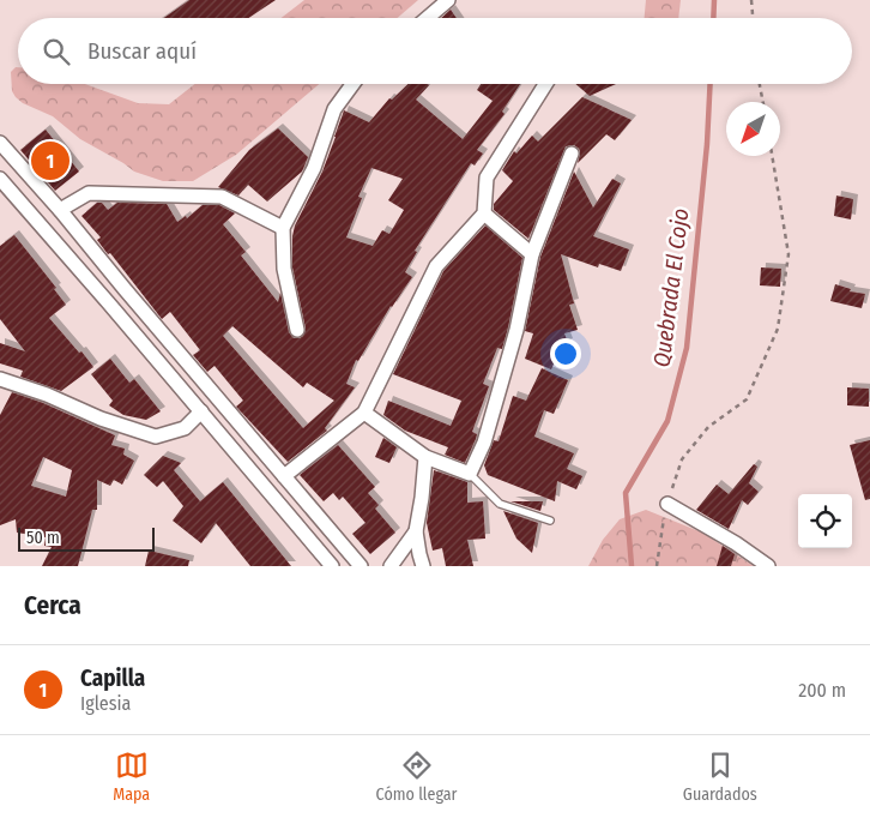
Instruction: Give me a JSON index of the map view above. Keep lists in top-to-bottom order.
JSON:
{
  "water": ["Quebrada El Cojo"],
  "scale_bar": "50 m",
  "north": "bottom left",
  "page": {
    "search": "Buscar aquí",
    "pins": "1",
    "scale": "50 m",
    "heading": "Cerca",
    "list": [
      {
        "mark": "1",
        "name": "Capilla",
        "note": "Iglesia",
        "value": "200 m"
      }
    ],
    "nav": ["Mapa", "Cómo llegar", "Guardados"]
  }
}
